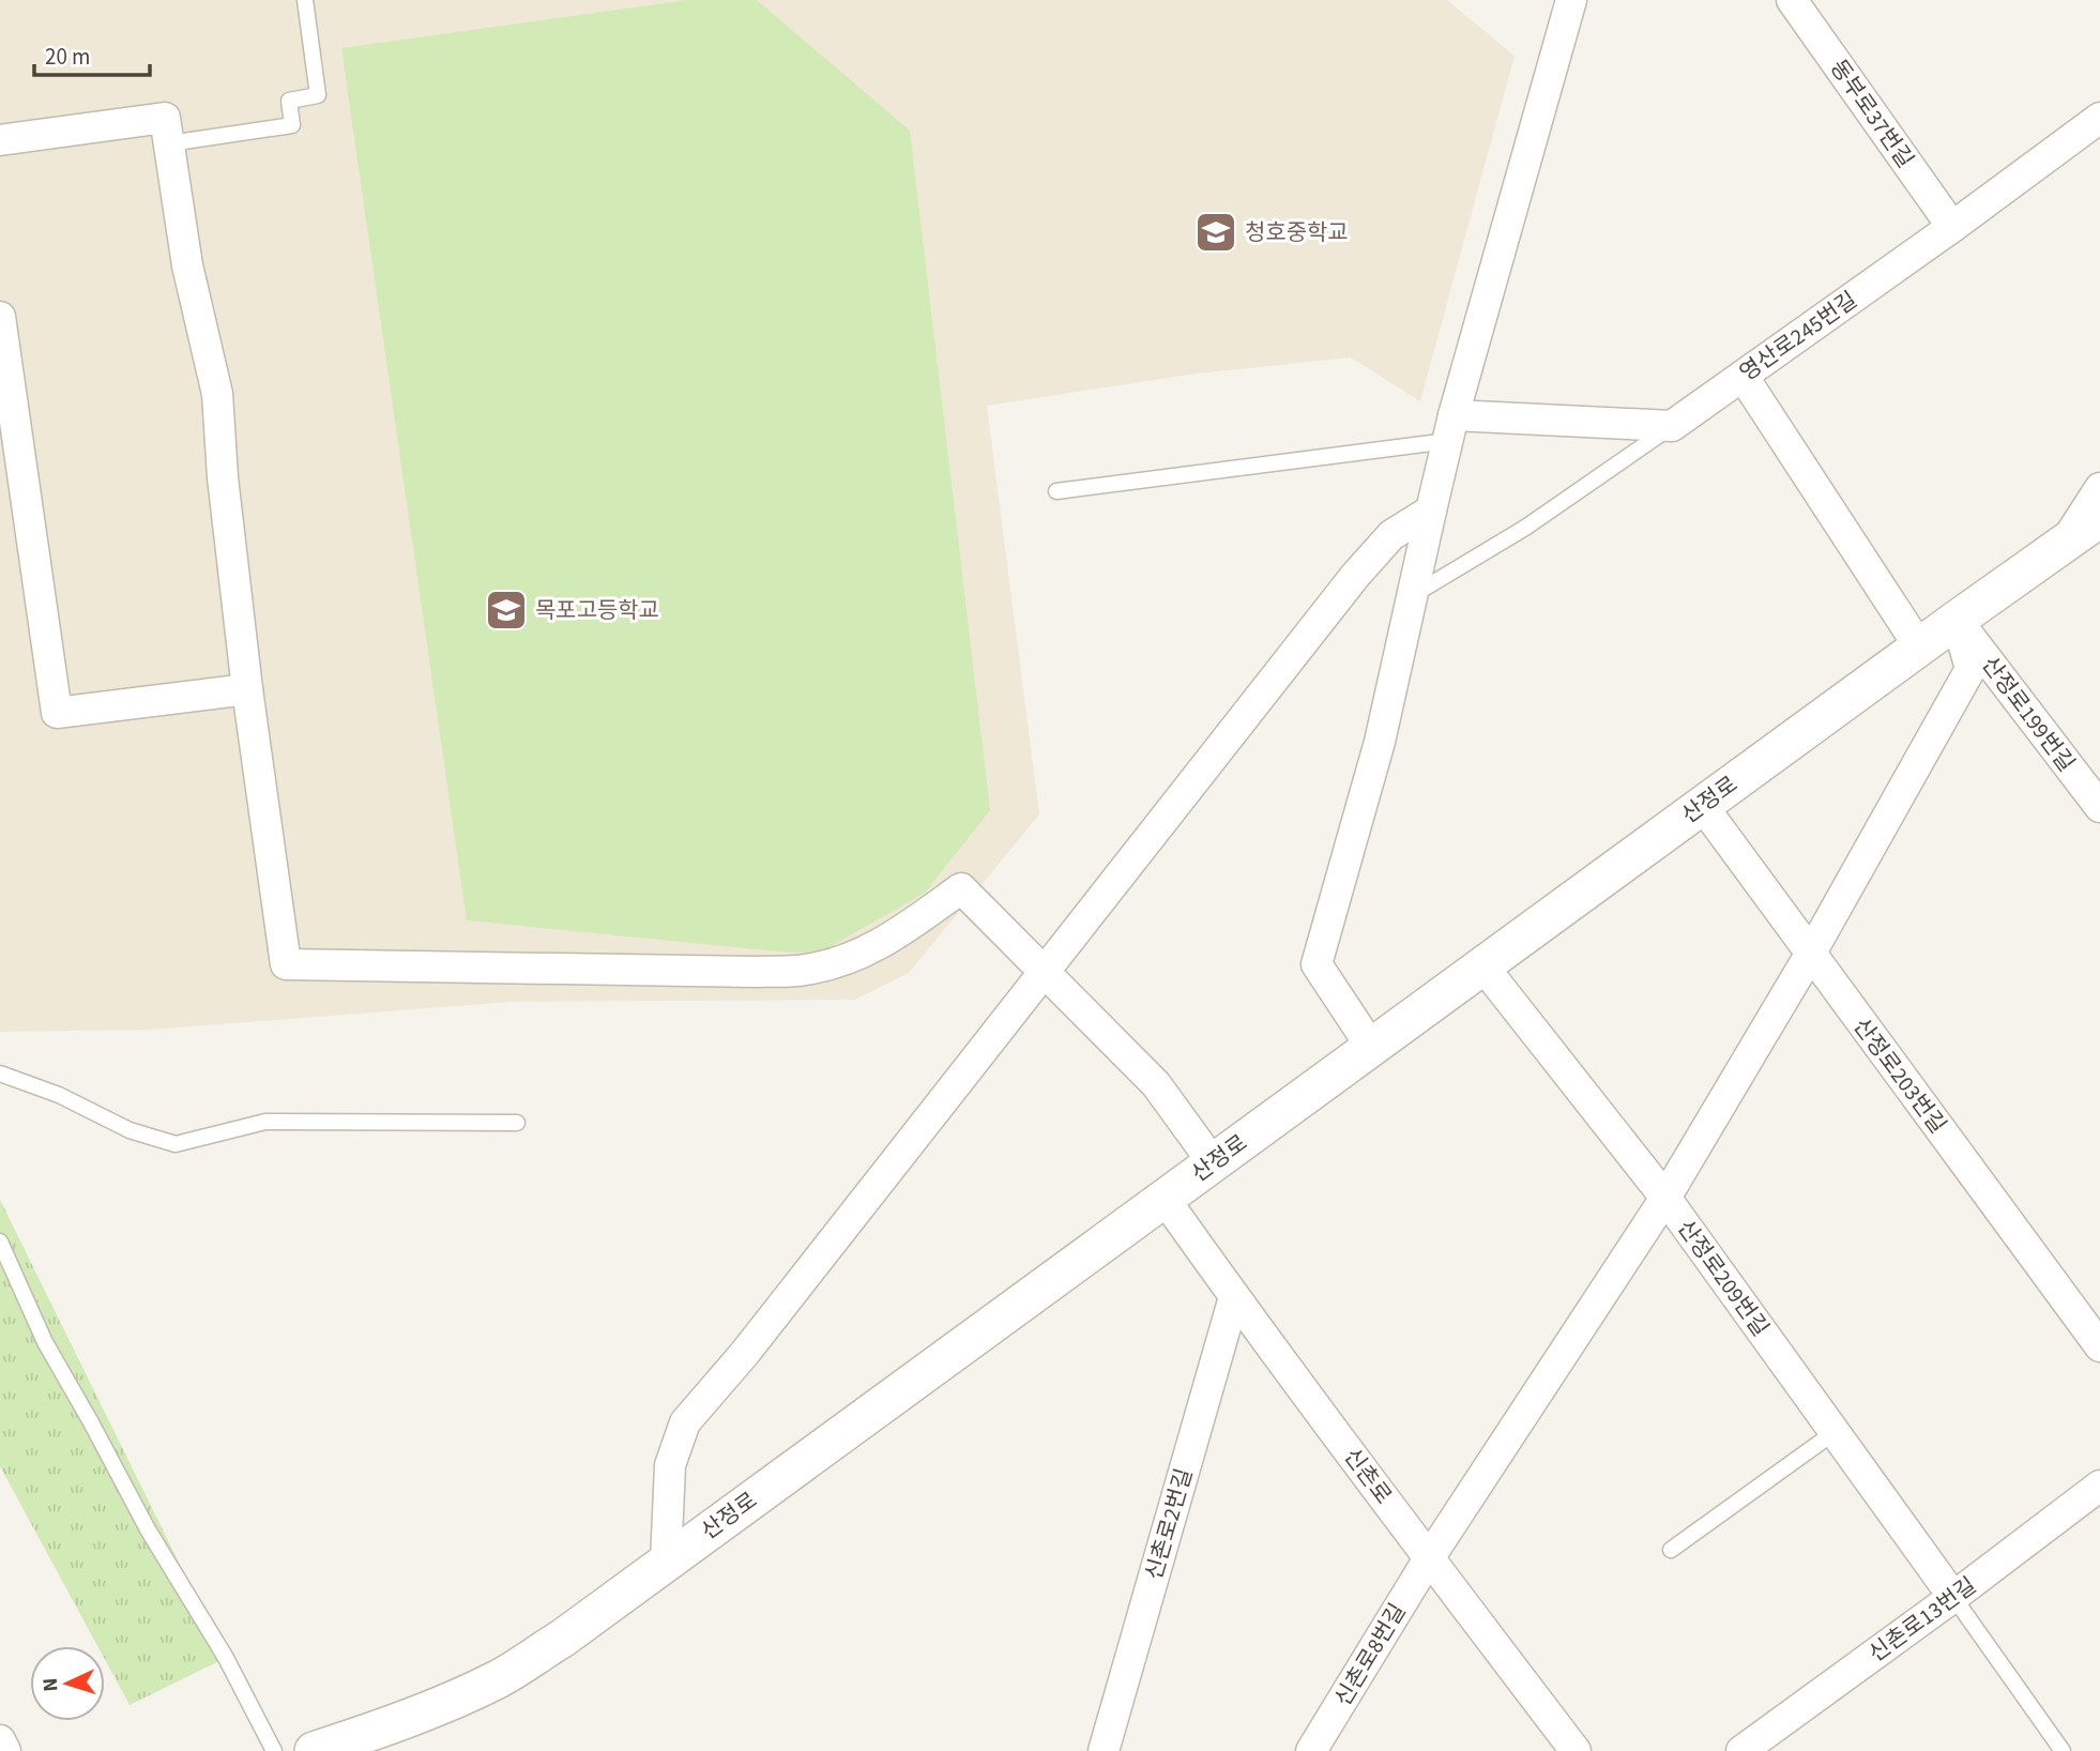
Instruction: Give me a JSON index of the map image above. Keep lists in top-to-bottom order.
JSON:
{
  "streets": {
    "street": [
      "동부로37번길",
      "영산로245번길",
      "산정로199번길",
      "산정로",
      "산정로203번길",
      "산정로209번길",
      "신촌로",
      "신촌로2번길",
      "신촌로13번길",
      "신촌로8번길"
    ]
  },
  "crossings": [
    ["동부로37번길", "영산로245번길"],
    ["산정로199번길", "산정로"],
    ["산정로199번길", "신촌로8번길"],
    ["산정로", "산정로203번길"],
    ["산정로", "산정로209번길"],
    ["산정로", "신촌로"],
    ["산정로", "신촌로8번길"],
    ["산정로203번길", "신촌로8번길"],
    ["산정로209번길", "신촌로13번길"],
    ["산정로209번길", "신촌로8번길"],
    ["신촌로", "신촌로2번길"],
    ["신촌로", "신촌로8번길"]
  ],
  "places": {
    "school or university": ["청호중학교", "목포고등학교"]
  },
  "scale_bar": "20 m",
  "north": "left"
}
